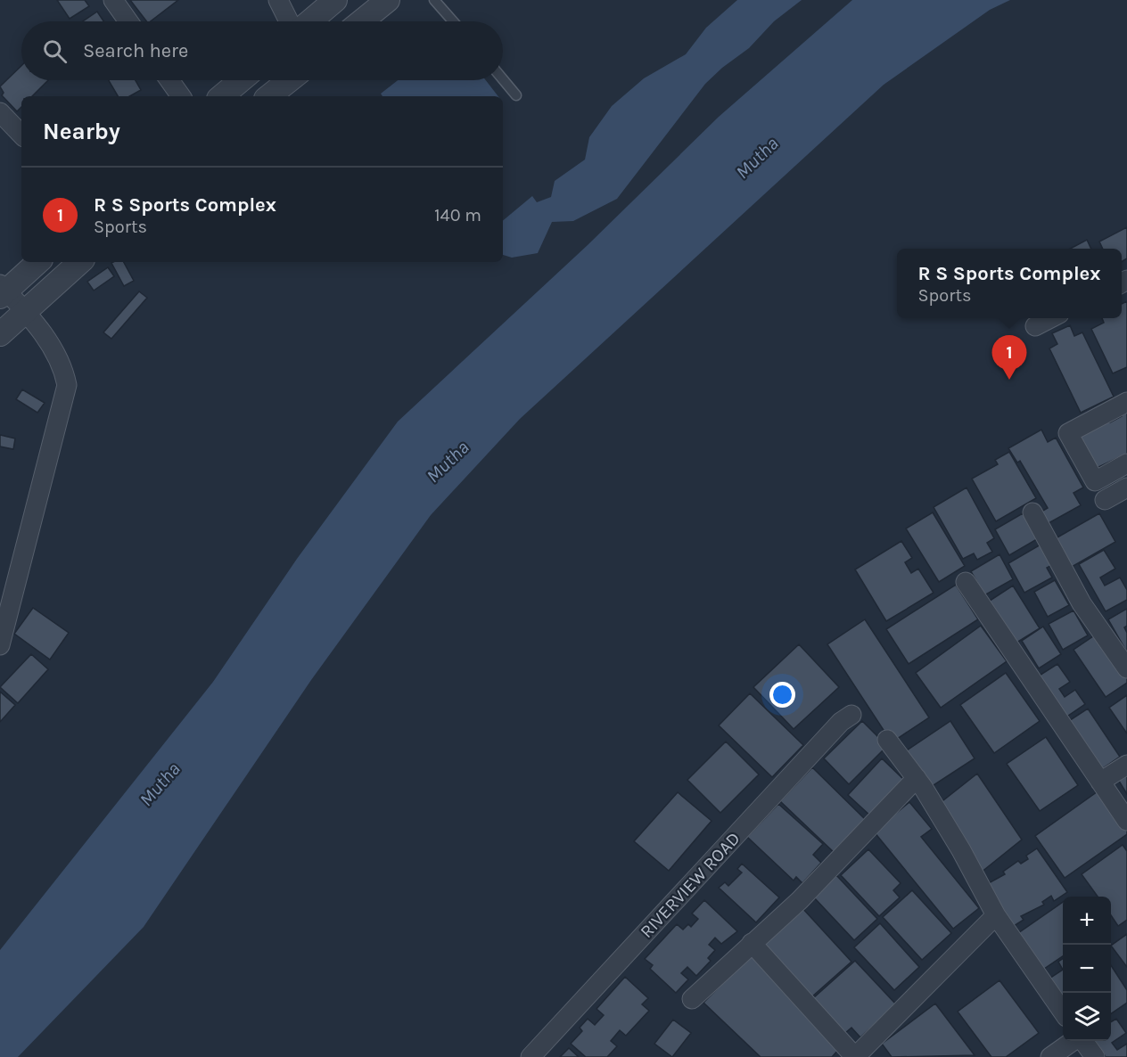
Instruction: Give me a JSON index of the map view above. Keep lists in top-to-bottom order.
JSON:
{
  "streets": {
    "street": ["RIVERVIEW ROAD"]
  },
  "water": ["Mutha"],
  "page": {
    "search": "Search here",
    "heading": "Nearby",
    "list": [
      {
        "mark": "1",
        "name": "R S Sports Complex",
        "note": "Sports",
        "value": "140 m"
      }
    ],
    "popup": ["R S Sports Complex", "Sports"],
    "pins": "1",
    "map_buttons": ["+", "−"]
  }
}
